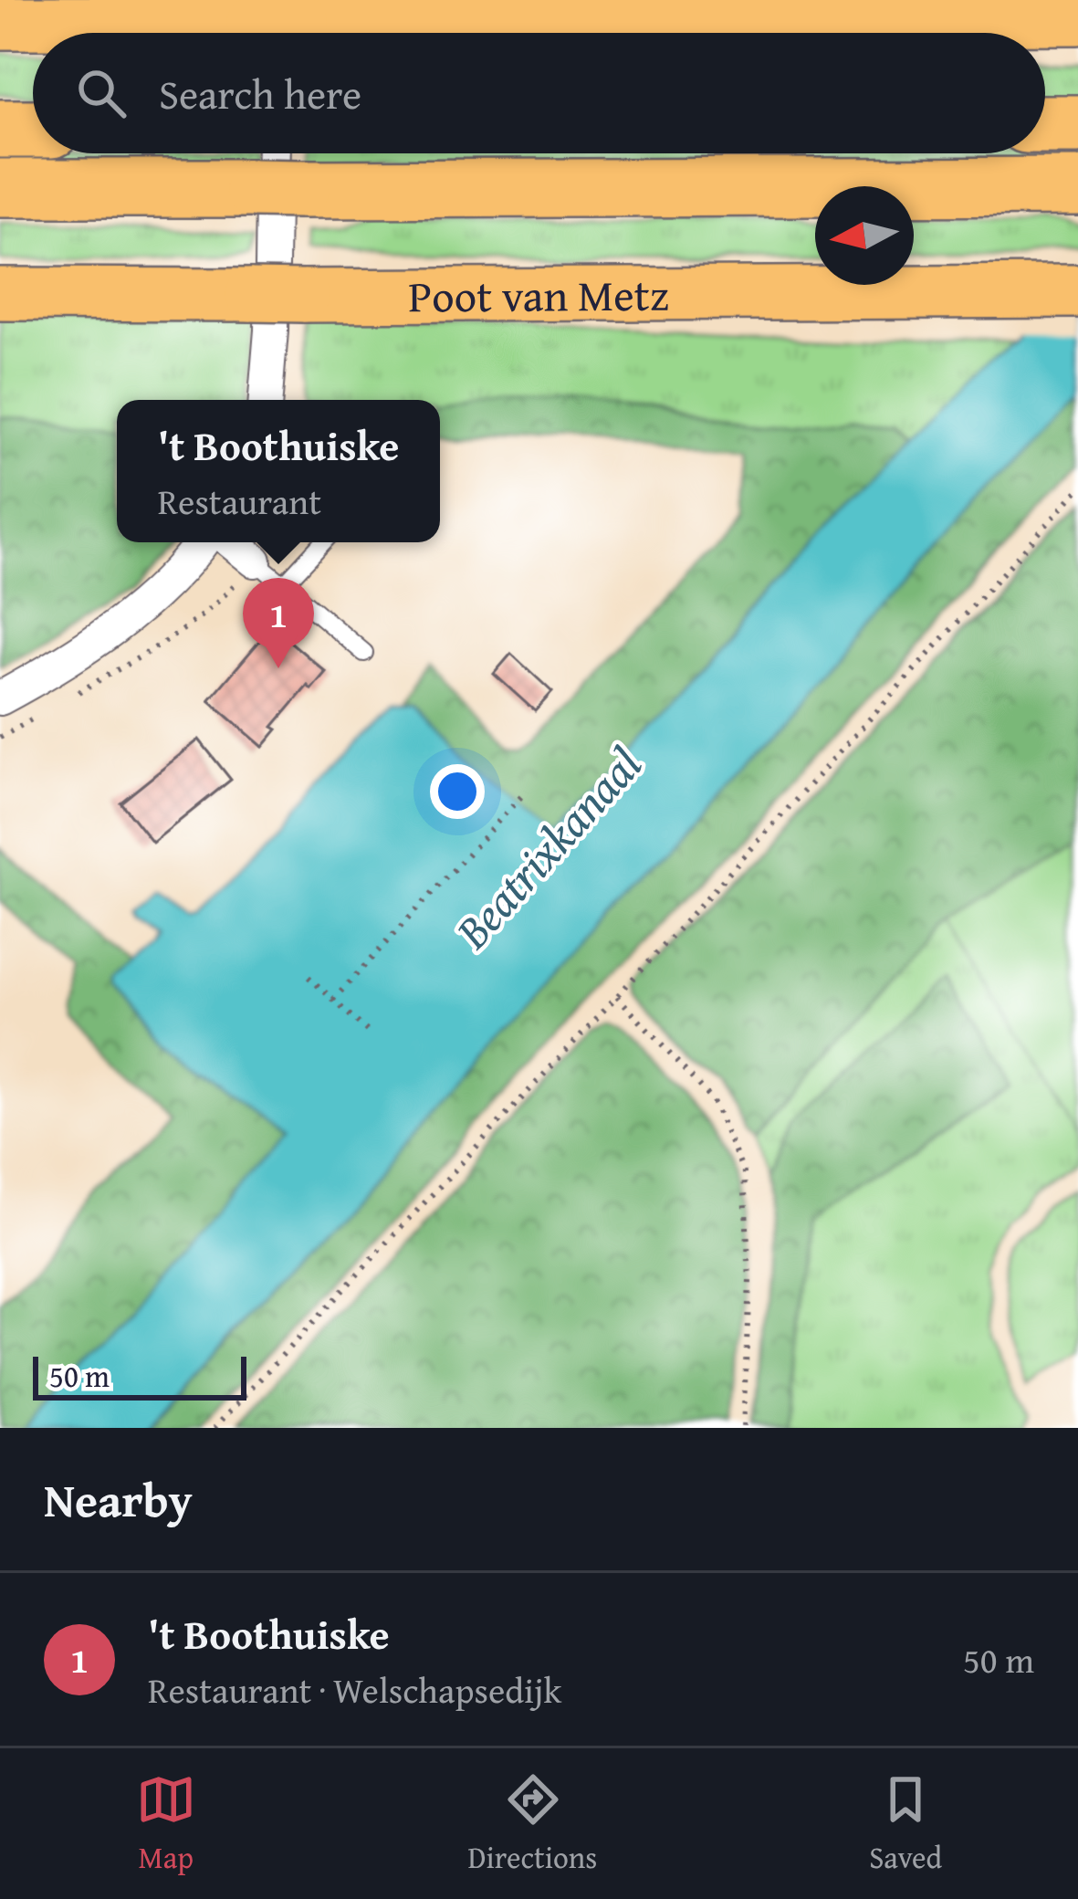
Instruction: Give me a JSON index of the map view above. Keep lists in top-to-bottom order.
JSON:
{
  "streets": {
    "highway": ["Poot van Metz"]
  },
  "water": ["Beatrixkanaal"],
  "scale_bar": "50 m",
  "north": "left",
  "page": {
    "search": "Search here",
    "popup": ["'t Boothuiske", "Restaurant"],
    "pins": "1",
    "scale": "50 m",
    "heading": "Nearby",
    "list": [
      {
        "mark": "1",
        "name": "'t Boothuiske",
        "note": "Restaurant · Welschapsedijk",
        "value": "50 m"
      }
    ],
    "nav": ["Map", "Directions", "Saved"]
  }
}
